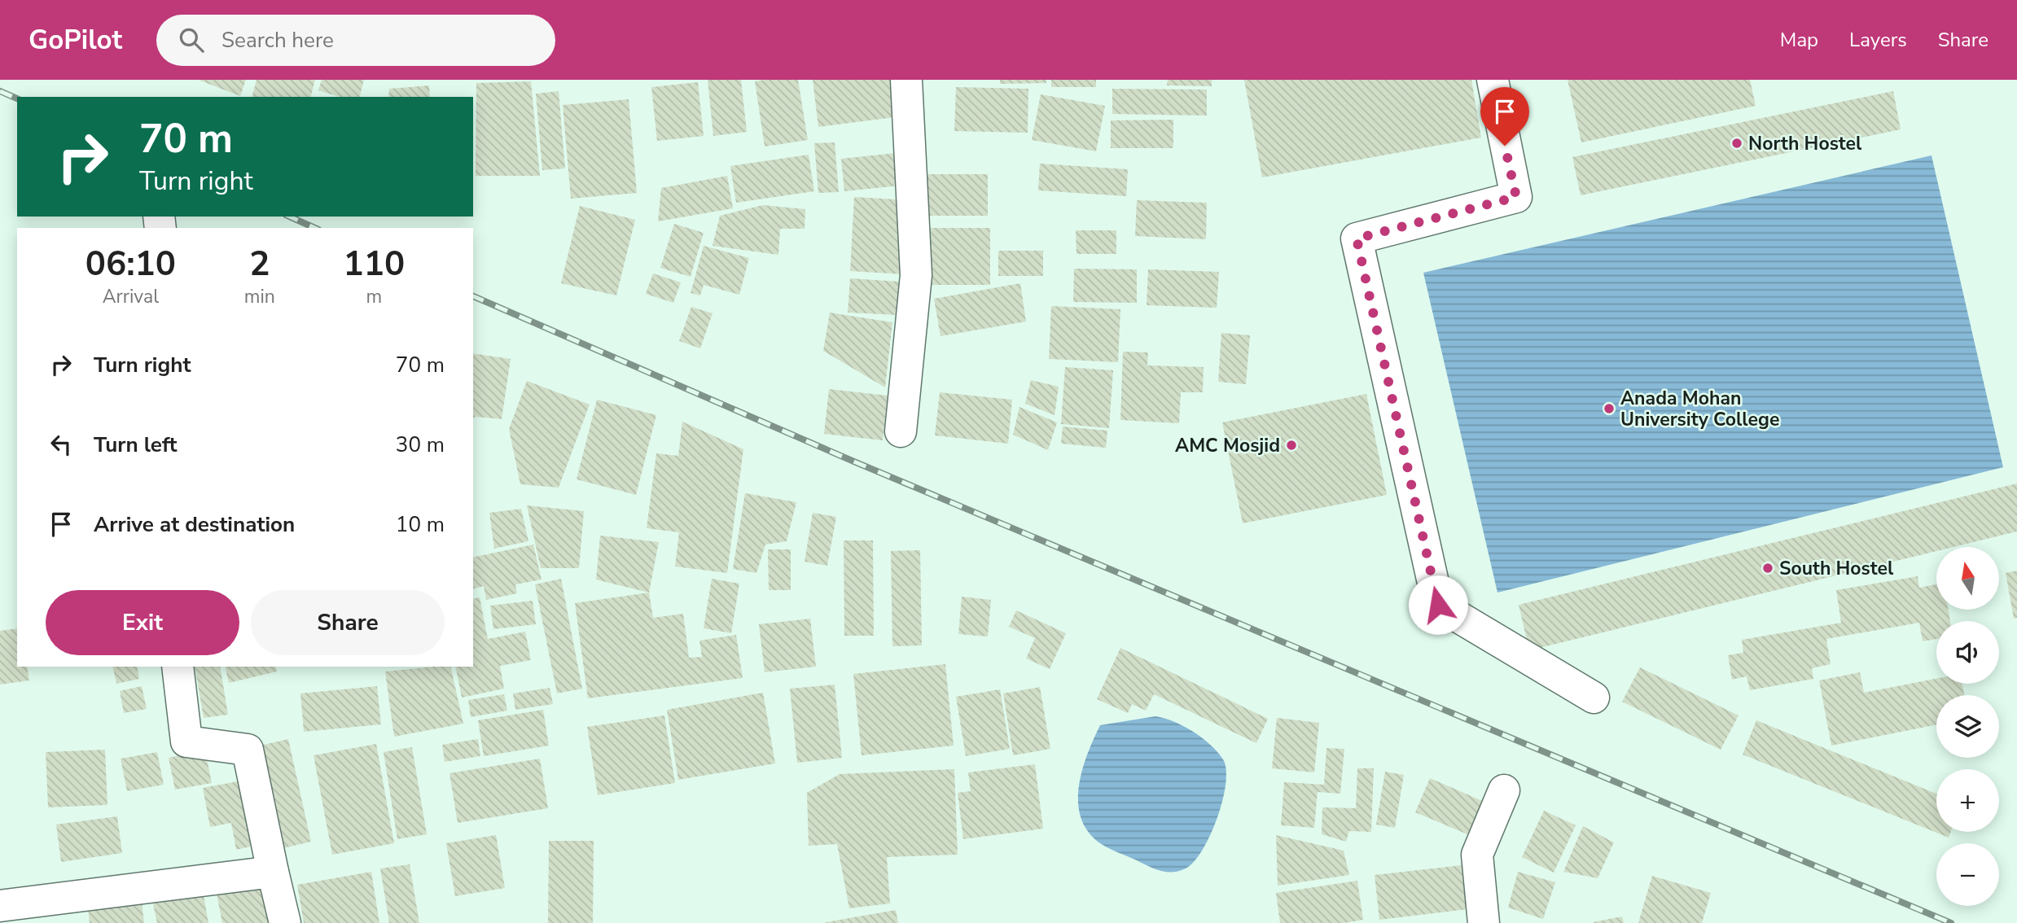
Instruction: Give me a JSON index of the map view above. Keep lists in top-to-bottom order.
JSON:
{
  "places": [
    "North Hostel",
    "Anada Mohan University College",
    "AMC Mosjid",
    "South Hostel"
  ],
  "north": "top",
  "page": {
    "header": "GoPilot",
    "search": "Search here",
    "nav": ["Map", "Layers", "Share"],
    "turn": ["70 m", "Turn right"],
    "eta": [
      "06:10",
      "Arrival",
      "2",
      "min",
      "110",
      "m"
    ],
    "list": [
      {
        "name": "Turn right",
        "value": "70 m"
      },
      {
        "name": "Turn left",
        "value": "30 m"
      },
      {
        "name": "Arrive at destination",
        "value": "10 m"
      }
    ],
    "map_buttons": ["+", "−"],
    "buttons": ["Exit", "Share"]
  }
}
